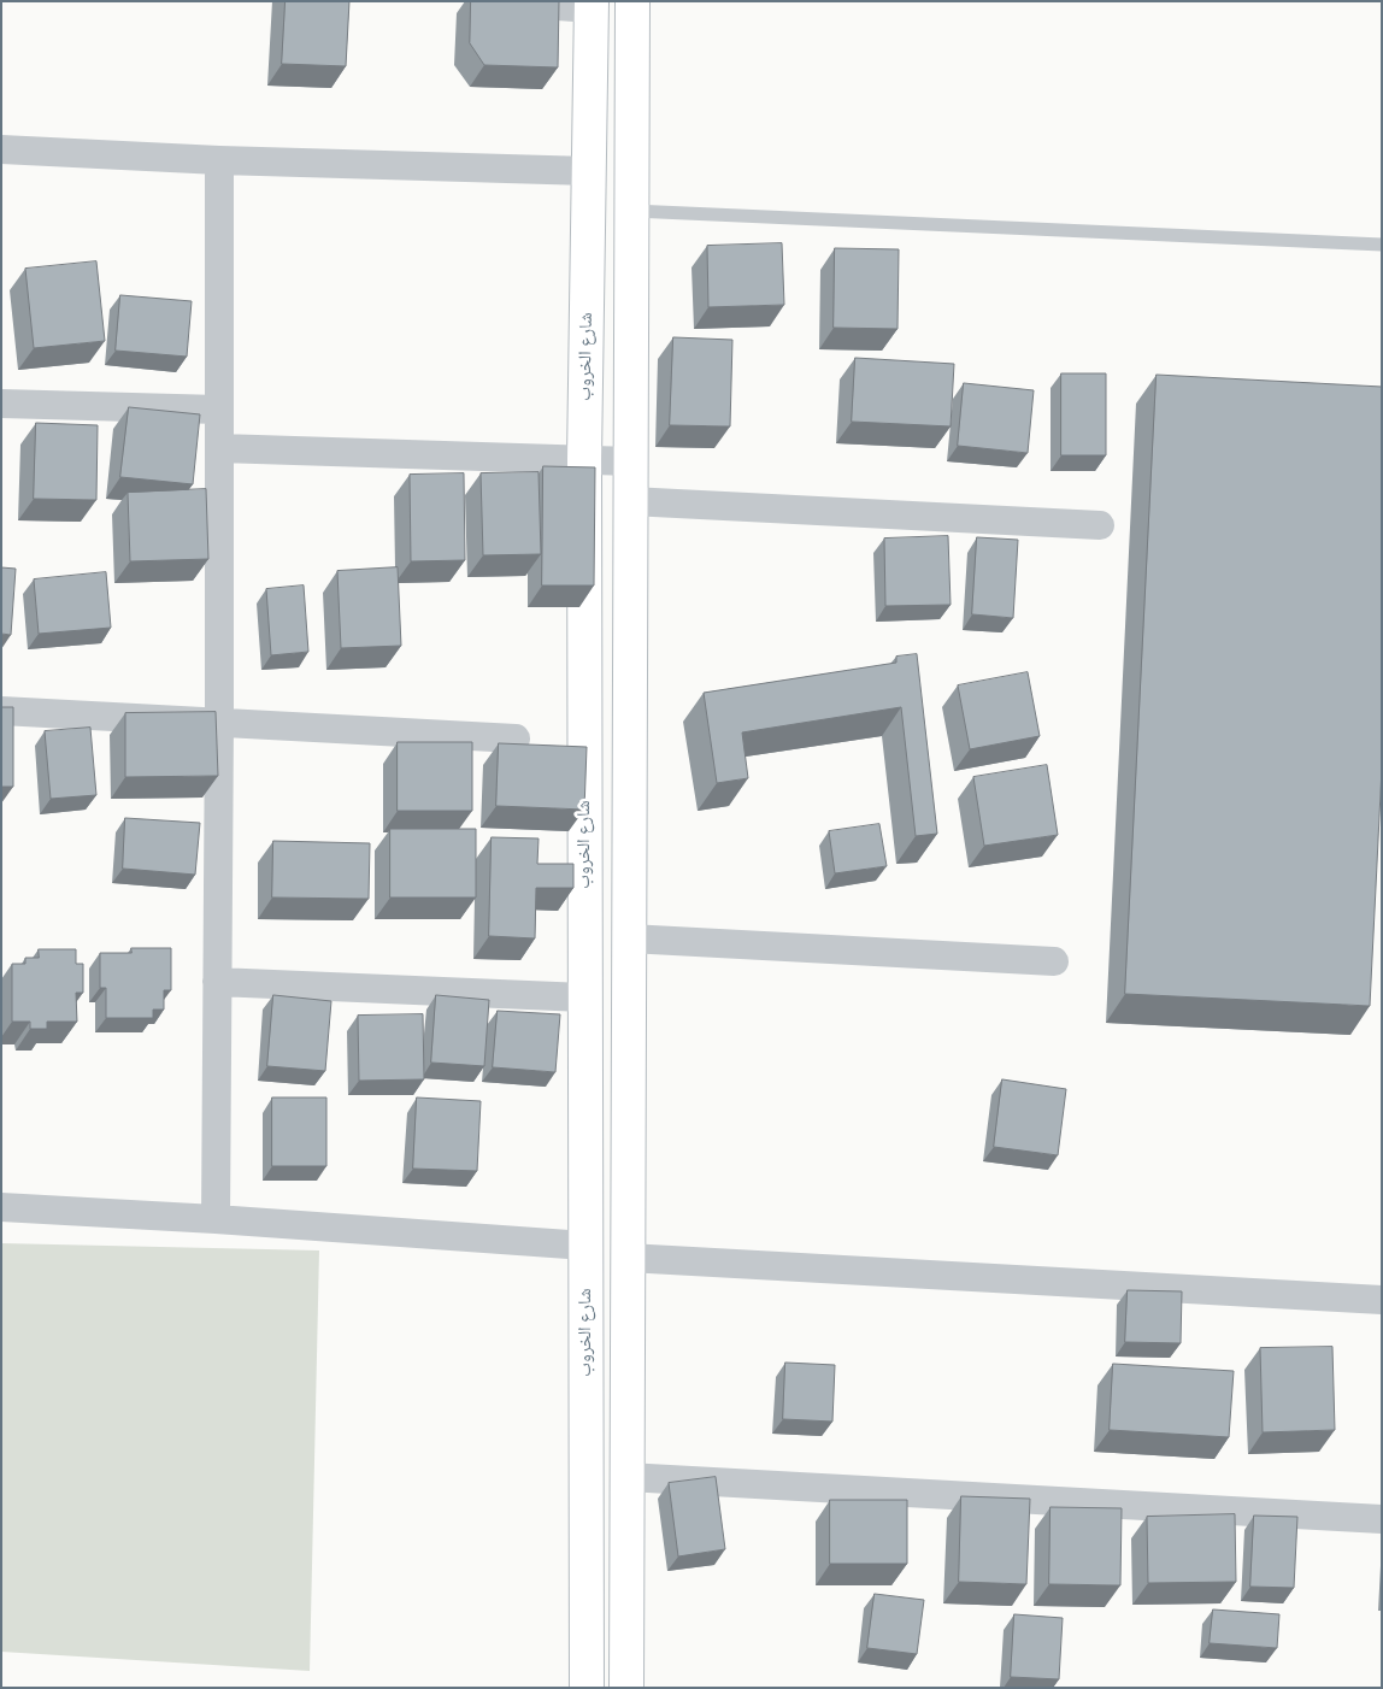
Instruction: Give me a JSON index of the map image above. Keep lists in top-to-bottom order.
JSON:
{
  "streets": {
    "main road": ["شارع الخروب"]
  }
}
